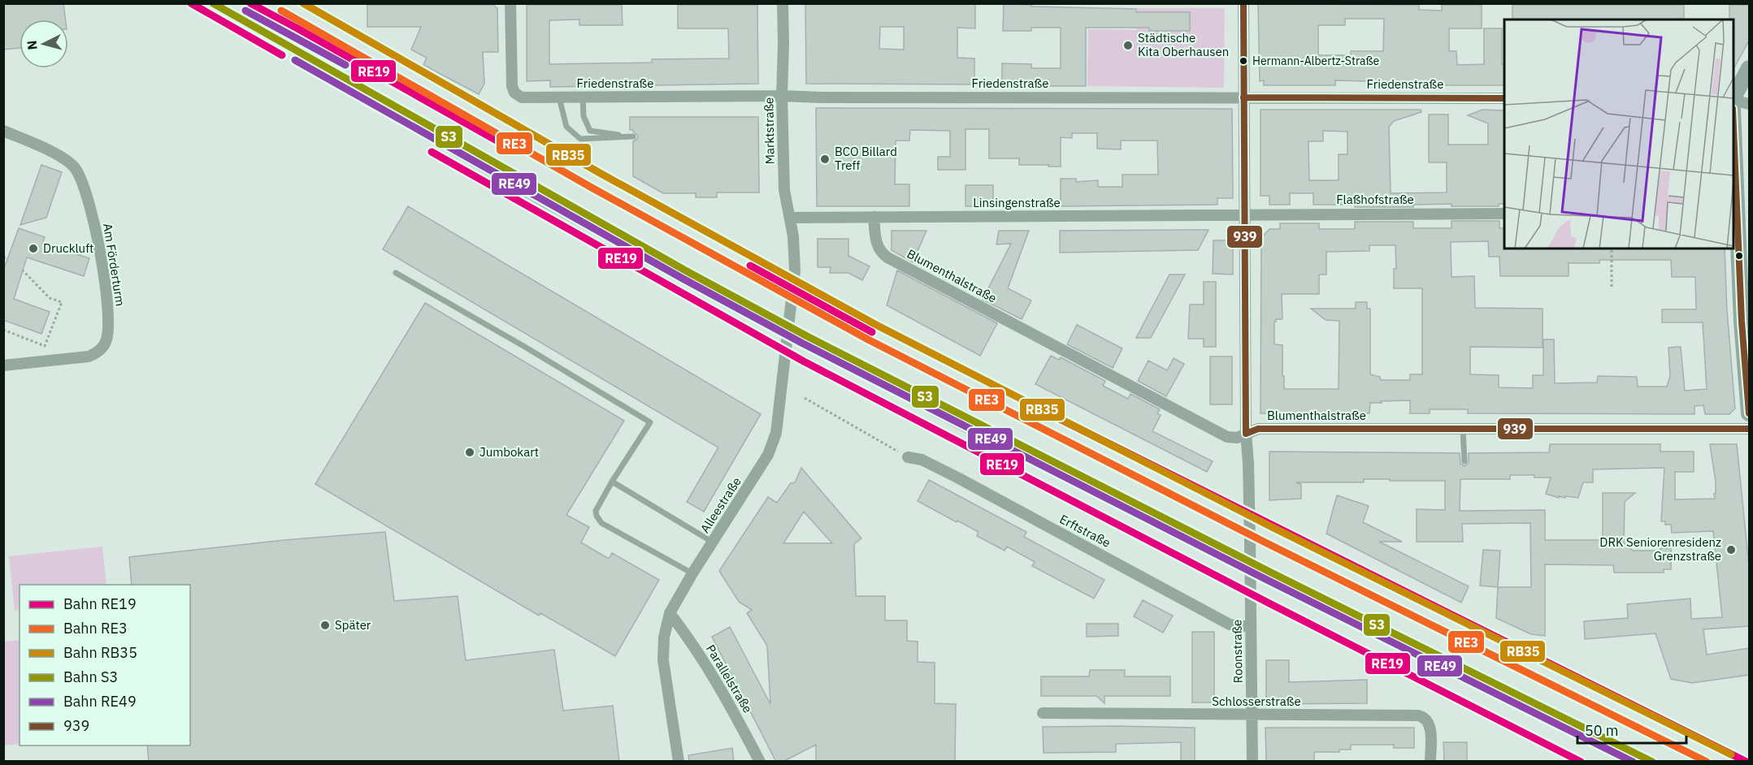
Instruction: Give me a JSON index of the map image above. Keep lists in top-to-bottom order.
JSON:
{
  "streets": {
    "street": [
      "Friedenstraße",
      "Marktstraße",
      "Flaßhofstraße",
      "Linsingenstraße",
      "Am Förderturm",
      "Blumenthalstraße",
      "Alleestraße",
      "Erftstraße",
      "Roonstraße",
      "Parallelstraße",
      "Schlosserstraße"
    ]
  },
  "crossings": [
    ["Friedenstraße", "Marktstraße"],
    ["Marktstraße", "Linsingenstraße"],
    ["Marktstraße", "Alleestraße"],
    ["Flaßhofstraße", "Linsingenstraße"],
    ["Linsingenstraße", "Blumenthalstraße"],
    ["Blumenthalstraße", "Roonstraße"],
    ["Alleestraße", "Parallelstraße"],
    ["Erftstraße", "Roonstraße"],
    ["Roonstraße", "Schlosserstraße"]
  ],
  "places": [
    "Städtische Kita Oberhausen",
    "Hermann-Albertz-Straße",
    "BCO Billard Treff",
    "Druckluft",
    "Jumbokart",
    "DRK Seniorenresidenz Grenzstraße",
    "Später"
  ],
  "lines": [
    "rail line RE19",
    "rail line RB35",
    "rail line S3",
    "transit line 939",
    "rail line RE3",
    "rail line RE49"
  ],
  "legend": [
    "Bahn RE19",
    "Bahn RE3",
    "Bahn RB35",
    "Bahn S3",
    "Bahn RE49",
    "939"
  ],
  "scale_bar": "50 m",
  "north": "left"
}
